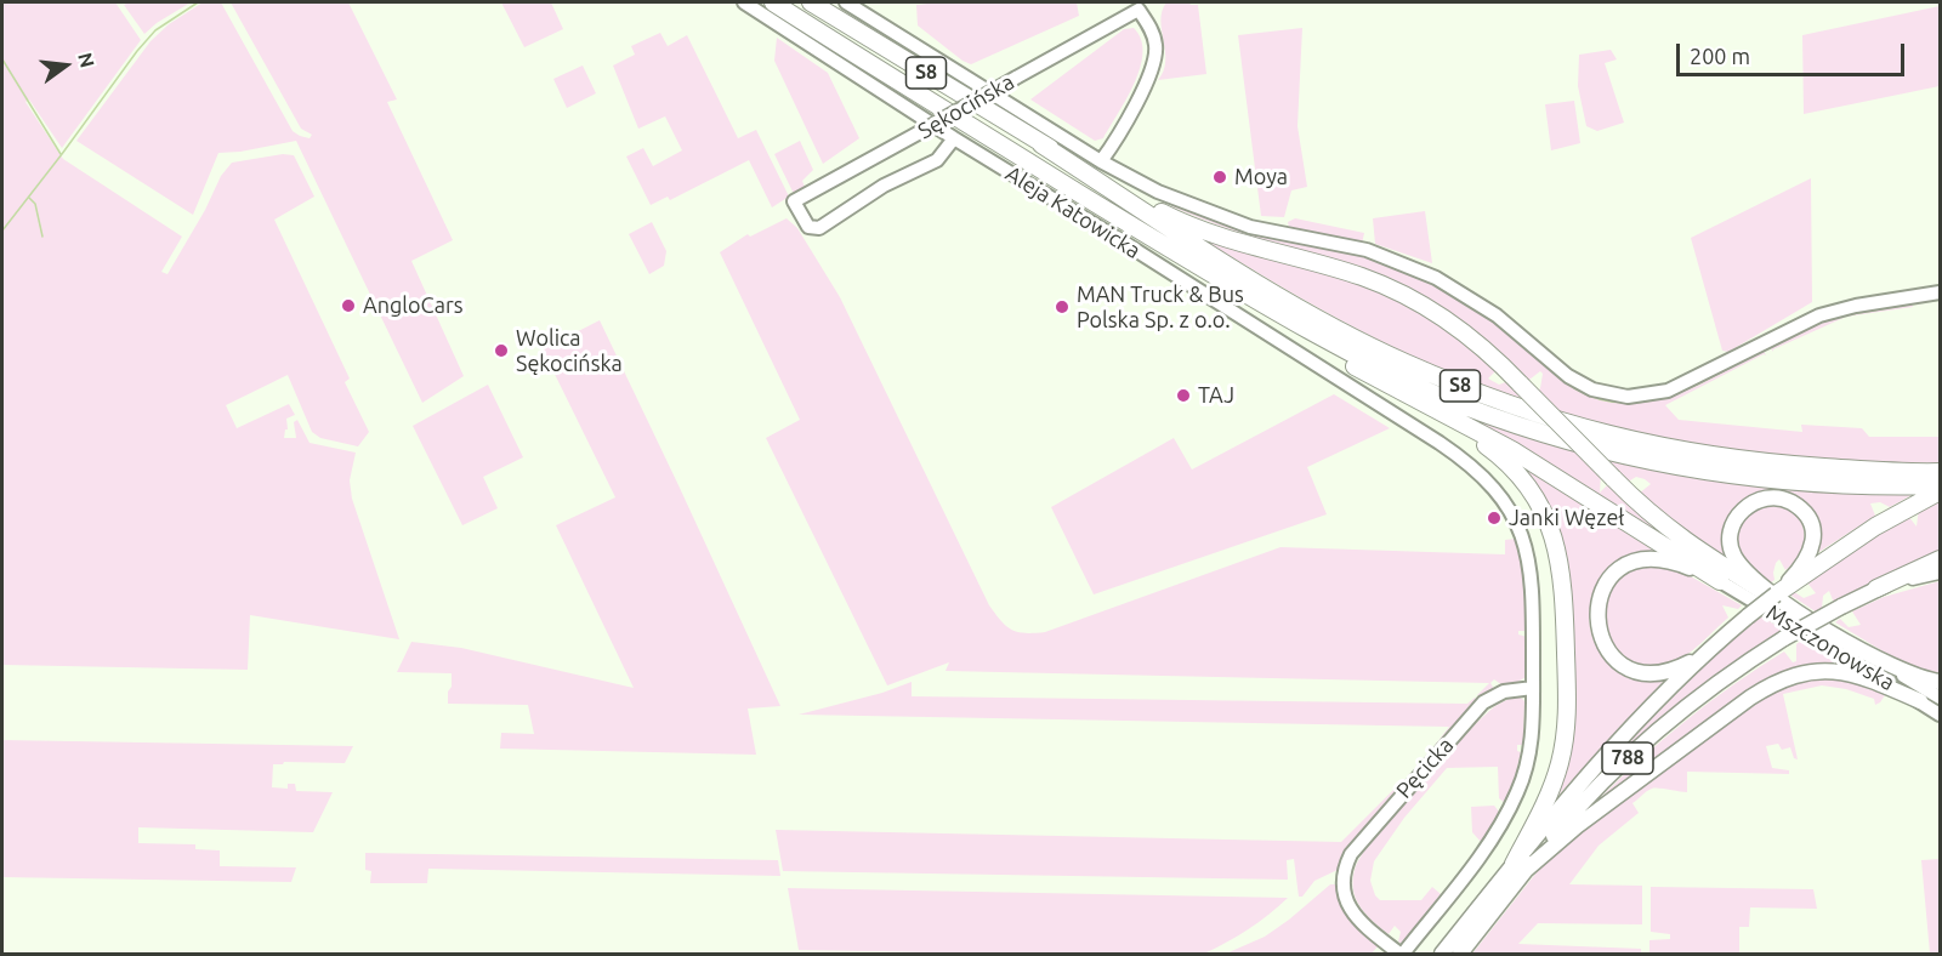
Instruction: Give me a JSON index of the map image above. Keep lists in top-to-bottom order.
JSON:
{
  "streets": {
    "highway": ["S8"],
    "main road": ["788"],
    "street": [
      "Sękocińska",
      "Aleja Katowicka",
      "Mszczonowska",
      "Pęcicka"
    ]
  },
  "crossings": [
    ["Sękocińska", "Aleja Katowicka"],
    ["Aleja Katowicka", "Pęcicka"]
  ],
  "places": [
    "Moya",
    "AngloCars",
    "MAN Truck & Bus Polska Sp. z o.o.",
    "Wolica Sękocińska",
    "TAJ",
    "Janki Węzeł"
  ],
  "scale_bar": "200 m",
  "north": "right"
}
